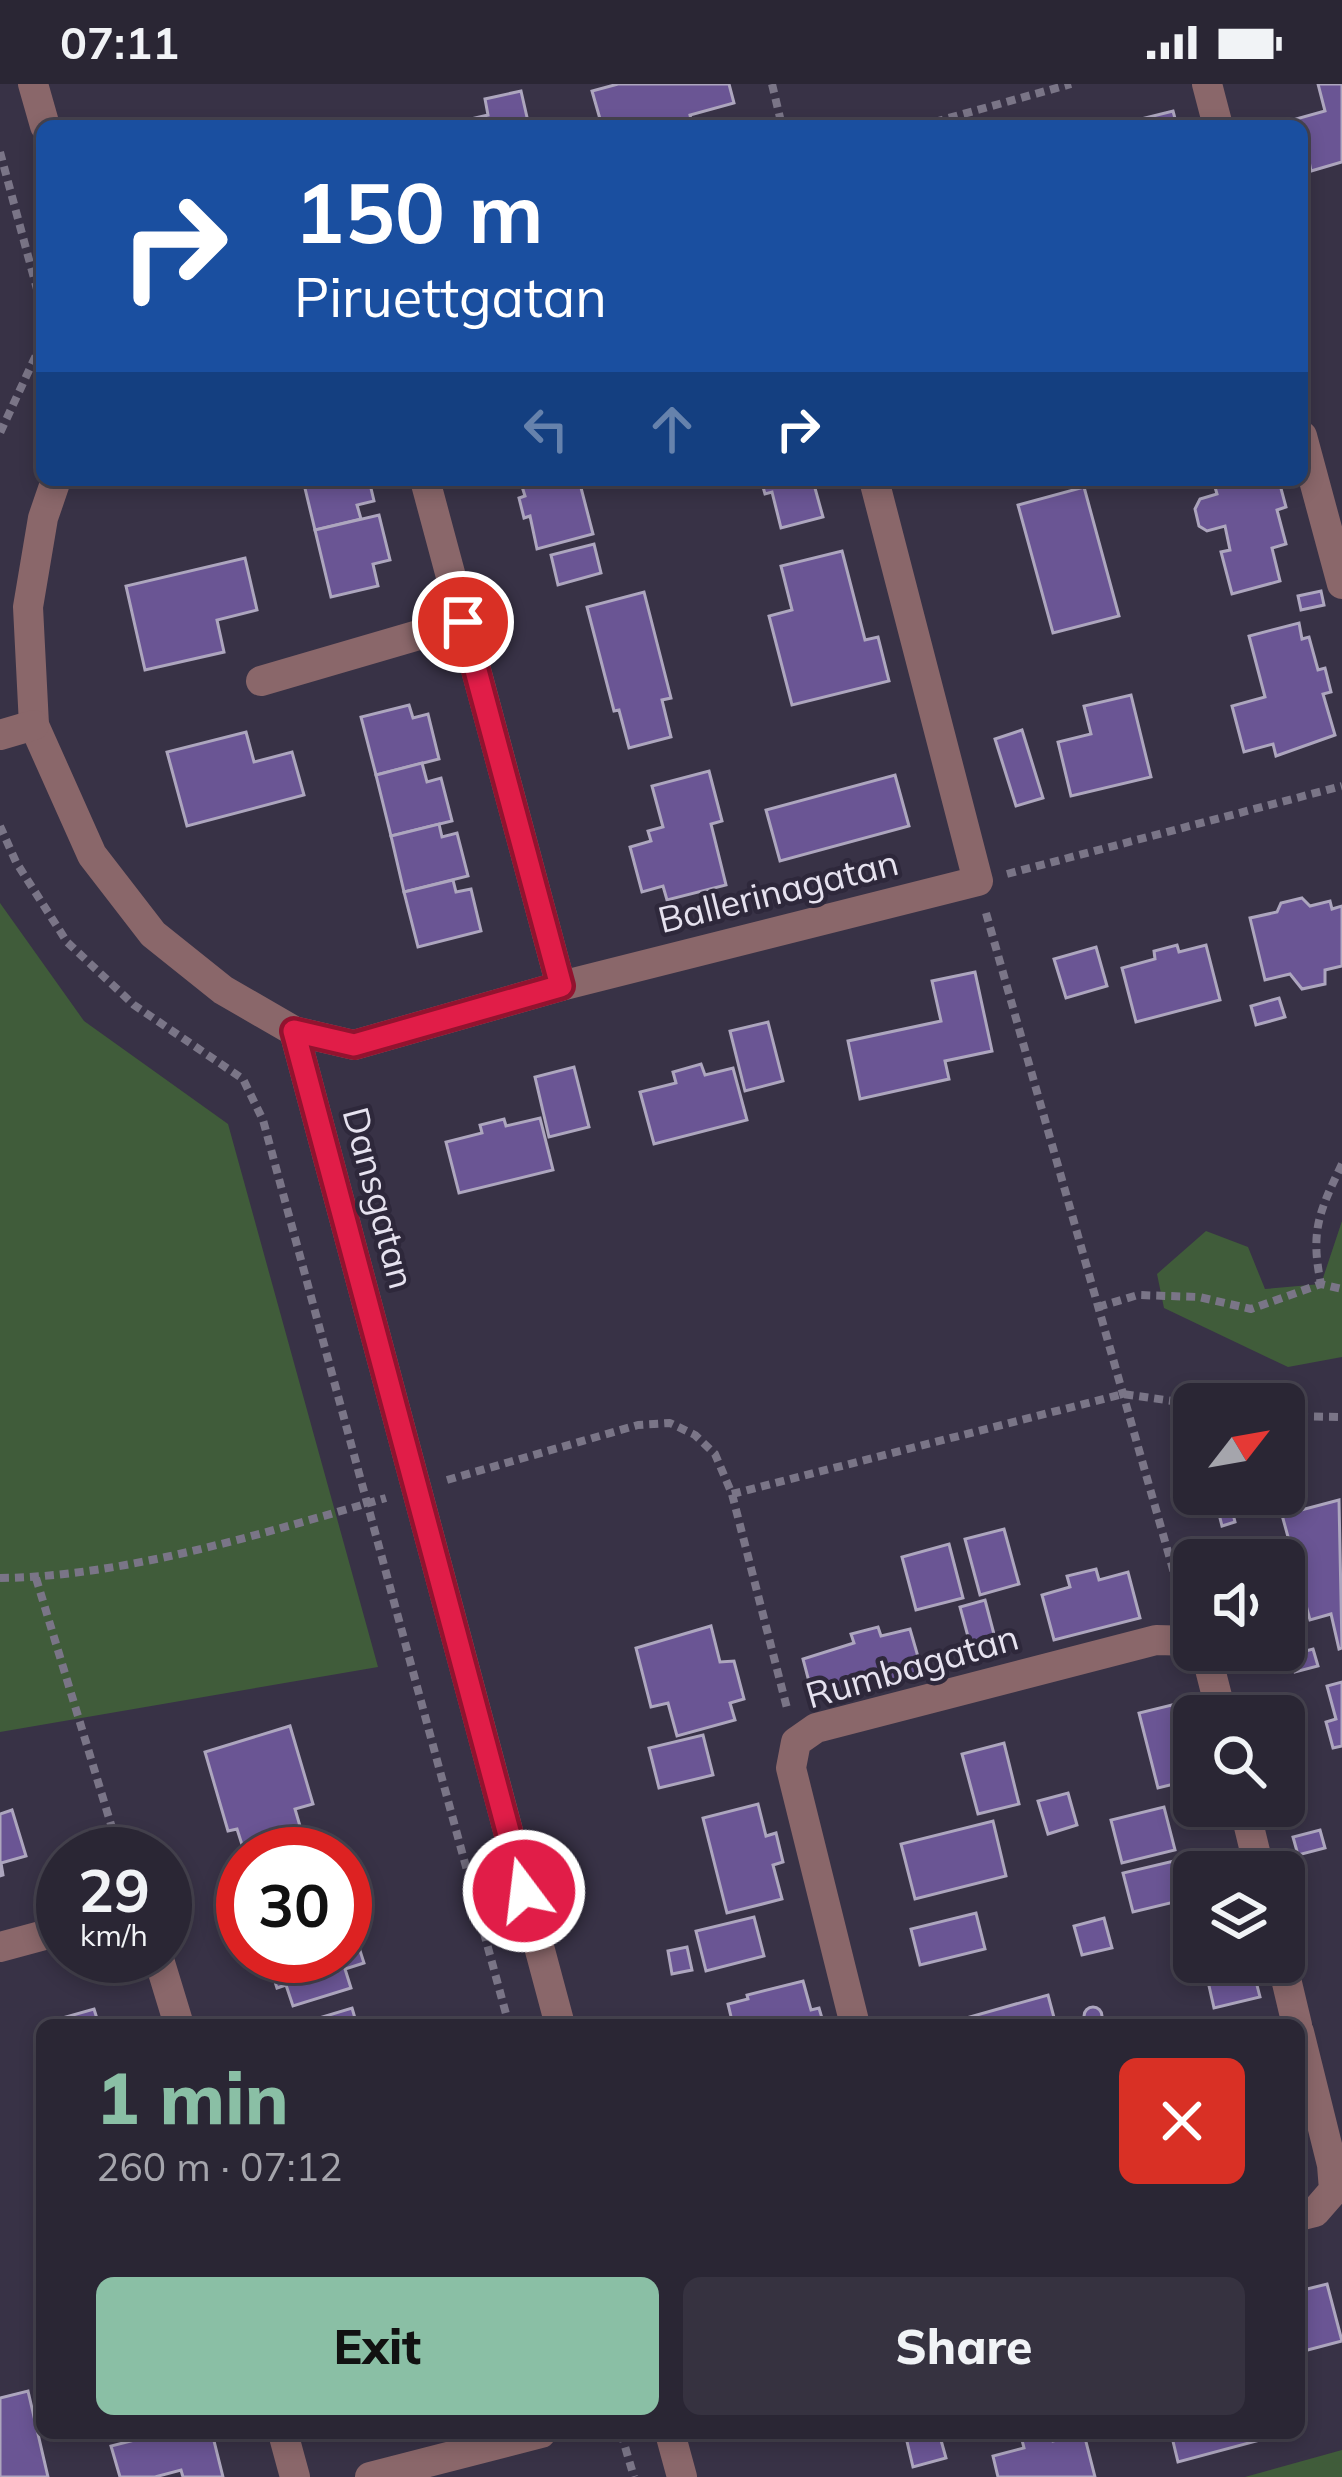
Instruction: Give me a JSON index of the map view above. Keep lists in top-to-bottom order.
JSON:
{
  "streets": {
    "street": ["Ballerinagatan", "Dansgatan", "Rumbagatan"]
  },
  "crossings": [
    ["Ballerinagatan", "Dansgatan"]
  ],
  "north": "top right",
  "page": {
    "status": "07:11",
    "turn": ["150 m", "Piruettgatan"],
    "speed": "29 km/h",
    "limit": "30",
    "heading": ["1 min", "260 m · 07:12"],
    "buttons": ["Exit", "Share"]
  }
}
